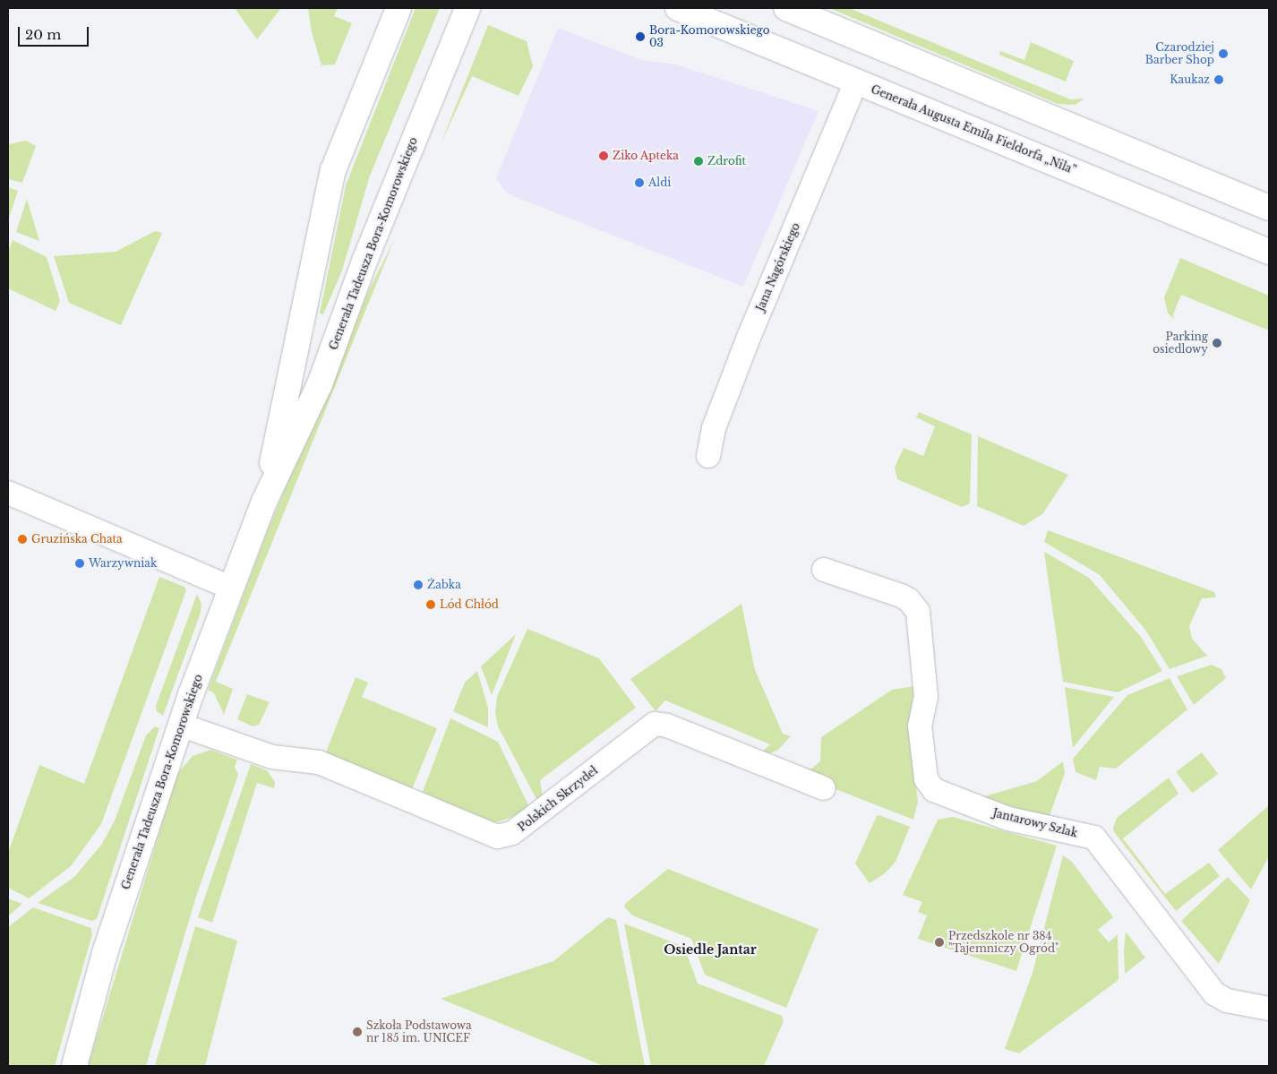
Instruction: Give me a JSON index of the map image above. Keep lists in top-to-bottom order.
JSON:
{
  "streets": {
    "street": [
      "Generała Augusta Emila Fieldorfa „Nila”",
      "Generała Tadeusza Bora-Komorowskiego",
      "Jana Nagórskiego",
      "Polskich Skrzydeł",
      "Jantarowy Szlak"
    ]
  },
  "crossings": [
    ["Generała Augusta Emila Fieldorfa „Nila”", "Jana Nagórskiego"],
    ["Generała Tadeusza Bora-Komorowskiego", "Polskich Skrzydeł"]
  ],
  "districts": ["Osiedle Jantar"],
  "places": [
    "Bora-Komorowskiego 03",
    "Czarodziej Barber Shop",
    "Kaukaz",
    "Ziko Apteka",
    "Zdrofit",
    "Aldi",
    "Parking osiedlowy",
    "Gruzińska Chata",
    "Warzywniak",
    "Żabka",
    "Lód Chłód",
    "Przedszkole nr 384 \"Tajemniczy Ogród\"",
    "Szkoła Podstawowa nr 185 im. UNICEF"
  ],
  "scale_bar": "20 m"
}
